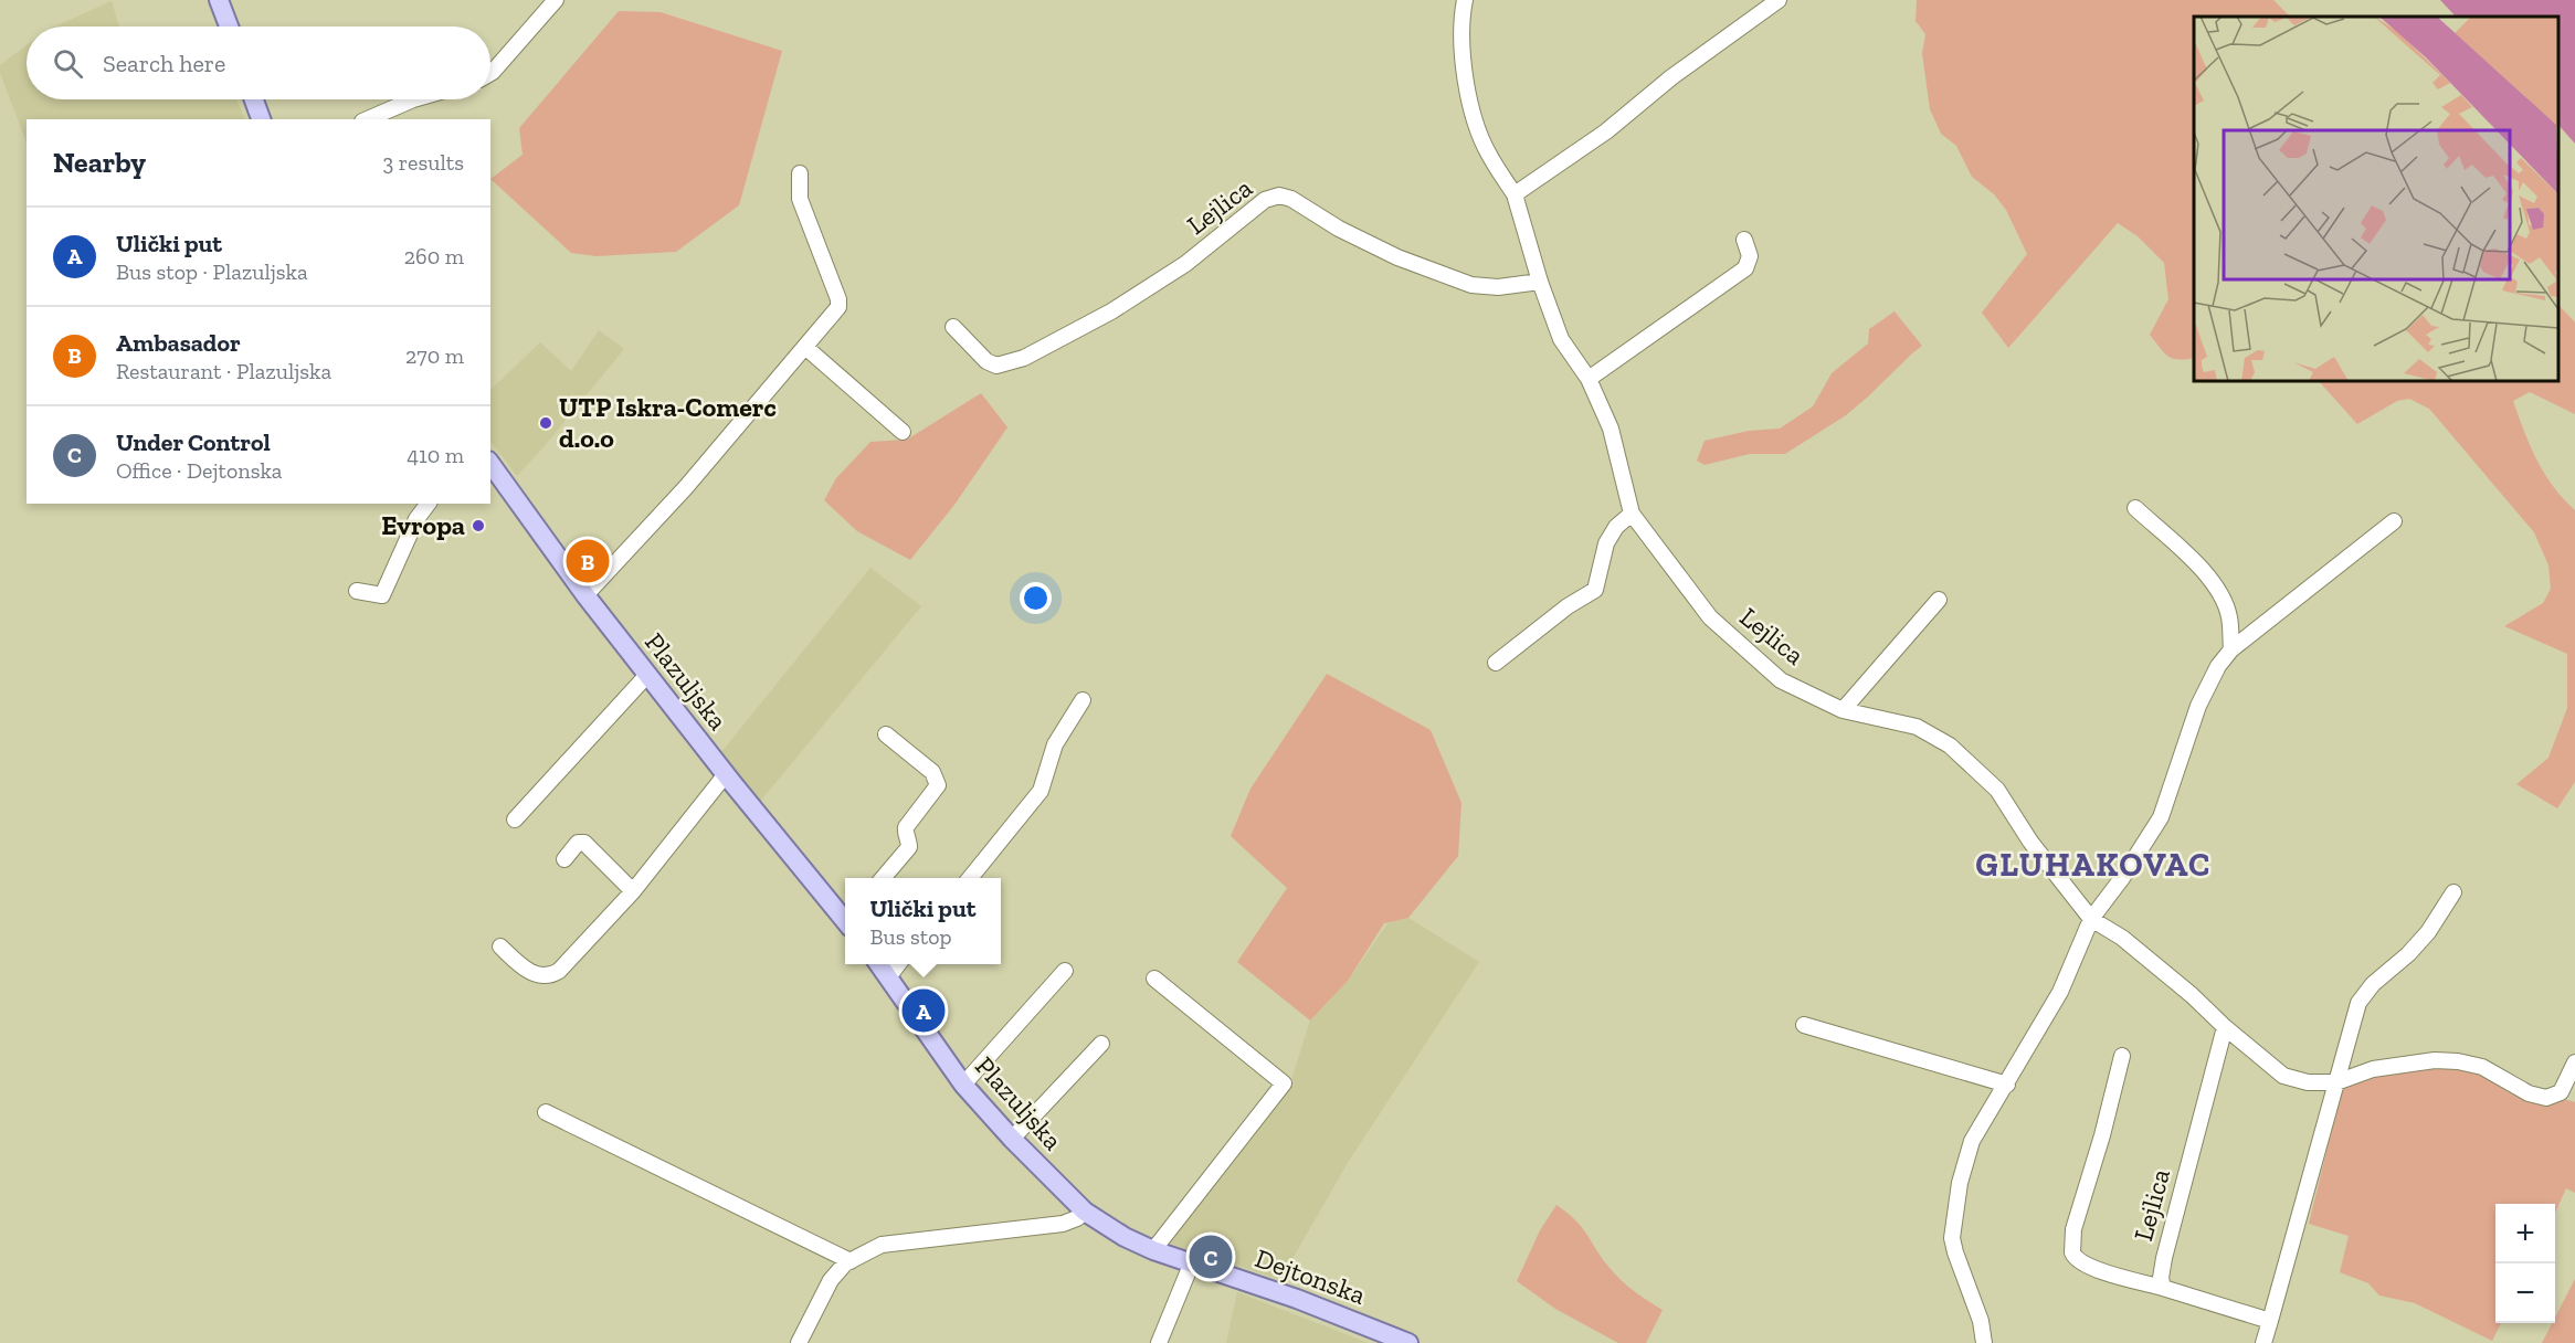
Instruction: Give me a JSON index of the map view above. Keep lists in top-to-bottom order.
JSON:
{
  "streets": {
    "main road": ["Plazuljska", "Dejtonska"],
    "street": ["Lejlica"]
  },
  "crossings": [
    ["Plazuljska", "Dejtonska"]
  ],
  "districts": ["GLUHAKOVAC"],
  "places": ["UTP Iskra-Comerc d.o.o", "Evropa"],
  "page": {
    "search": "Search here",
    "heading": ["Nearby", "3 results"],
    "list": [
      {
        "mark": "A",
        "name": "Ulički put",
        "note": "Bus stop · Plazuljska",
        "value": "260 m"
      },
      {
        "mark": "B",
        "name": "Ambasador",
        "note": "Restaurant · Plazuljska",
        "value": "270 m"
      },
      {
        "mark": "C",
        "name": "Under Control",
        "note": "Office · Dejtonska",
        "value": "410 m"
      }
    ],
    "pins": ["B", "A", "C"],
    "popup": ["Ulički put", "Bus stop"],
    "map_buttons": ["+", "−"]
  }
}
